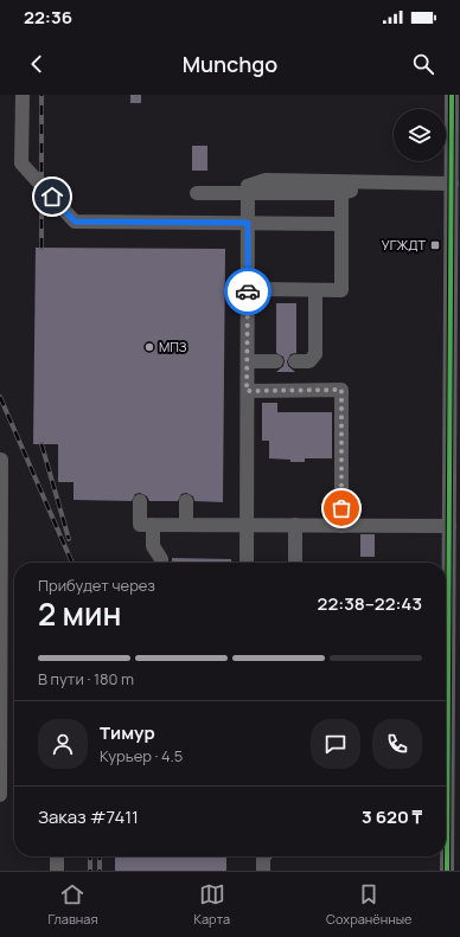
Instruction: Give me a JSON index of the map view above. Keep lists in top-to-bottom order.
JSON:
{
  "places": {
    "transit": ["УГЖДТ"],
    "other": ["МПЗ"]
  },
  "page": {
    "status": "22:36",
    "header": "Munchgo",
    "heading": ["2 мин", "Прибудет через", "22:38–22:43"],
    "panel": [
      "Тимур",
      "Курьер · 4.5",
      "Заказ #7411",
      "3 620 ₸"
    ],
    "bar": "В пути · 180 m",
    "tabs": ["Главная", "Карта", "Сохранённые"]
  }
}
